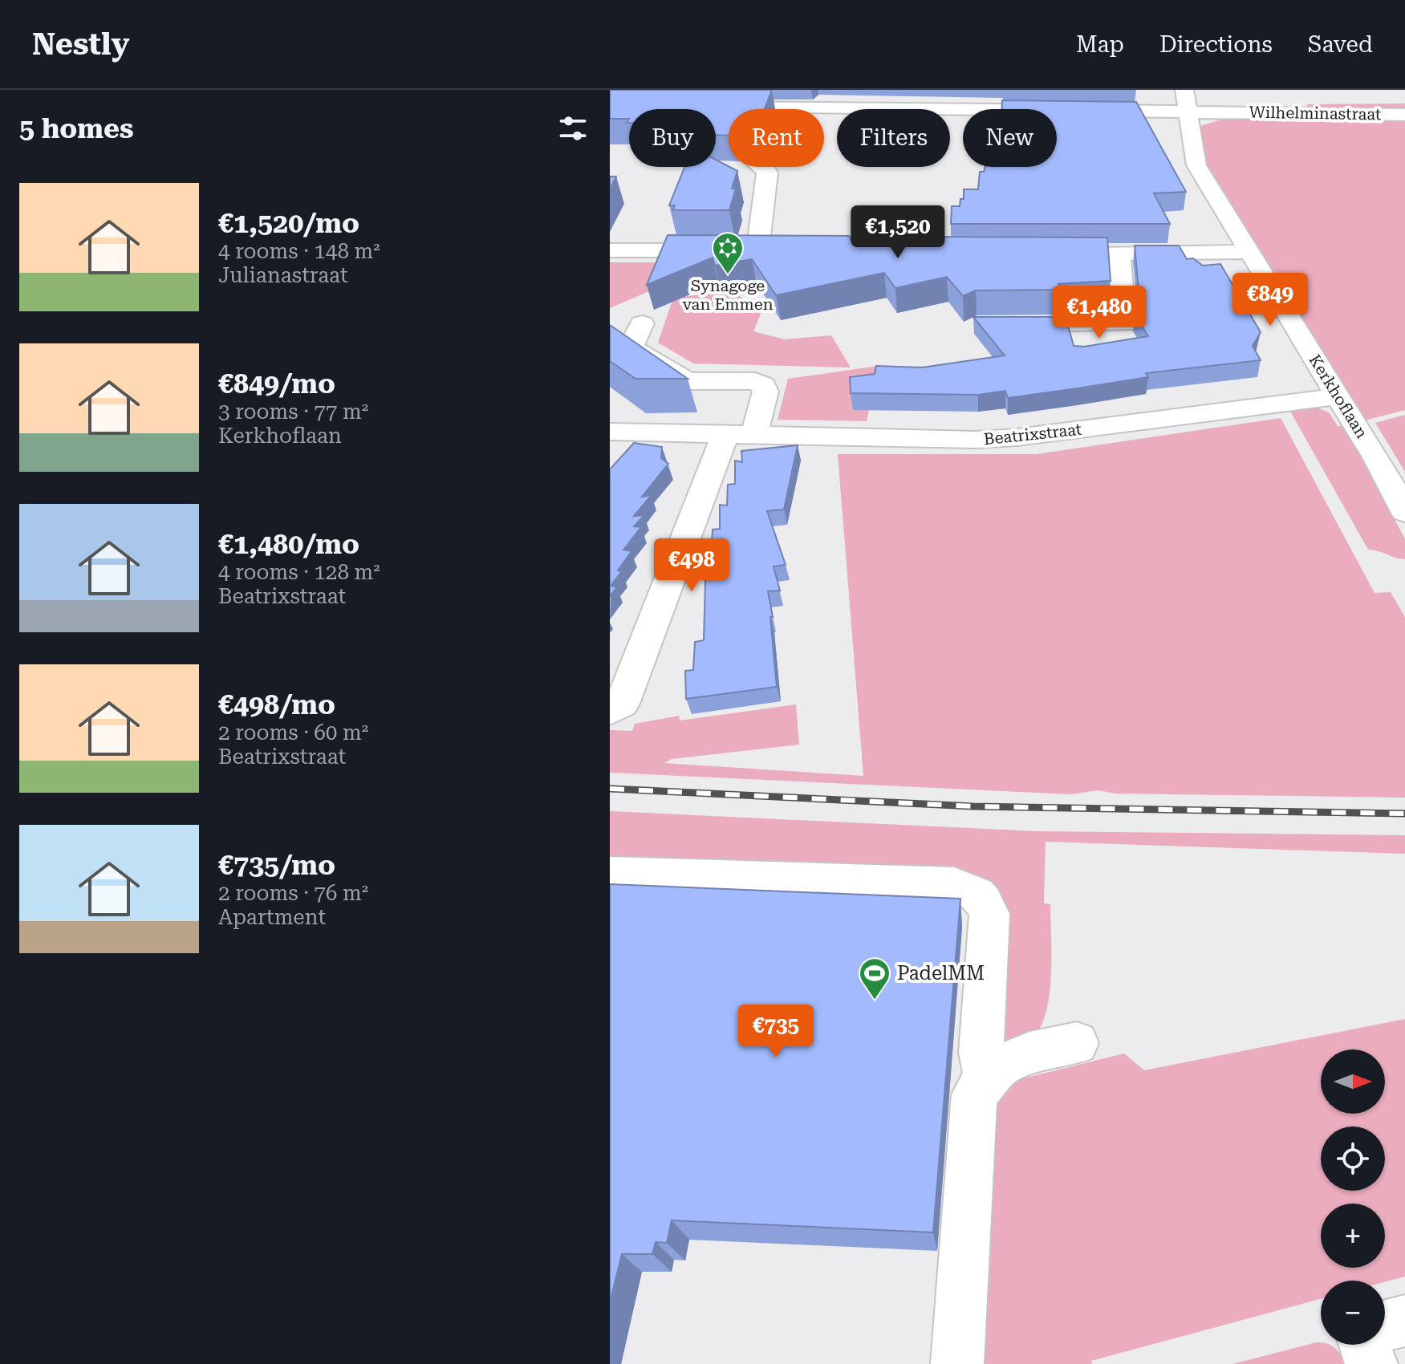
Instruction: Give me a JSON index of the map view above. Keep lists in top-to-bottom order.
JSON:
{
  "streets": {
    "street": ["Wilhelminastraat", "Kerkhoflaan", "Beatrixstraat"]
  },
  "crossings": [
    ["Wilhelminastraat", "Kerkhoflaan"],
    ["Kerkhoflaan", "Beatrixstraat"]
  ],
  "places": {
    "synagogue": ["Synagoge van Emmen"],
    "sports": ["PadelMM"]
  },
  "north": "right",
  "page": {
    "header": "Nestly",
    "nav": ["Map", "Directions", "Saved"],
    "heading": "5 homes",
    "chip": [
      "Buy",
      "Rent",
      "Filters",
      "New"
    ],
    "list": [
      {
        "name": "€1,520/mo",
        "note": "4 rooms · 148 m² · Julianastraat"
      },
      {
        "name": "€849/mo",
        "note": "3 rooms · 77 m² · Kerkhoflaan"
      },
      {
        "name": "€1,480/mo",
        "note": "4 rooms · 128 m² · Beatrixstraat"
      },
      {
        "name": "€498/mo",
        "note": "2 rooms · 60 m² · Beatrixstraat"
      },
      {
        "name": "€735/mo",
        "note": "2 rooms · 76 m² · Apartment"
      }
    ],
    "price": [
      "€1,520",
      "€849",
      "€1,480",
      "€498",
      "€735"
    ],
    "map_buttons": ["+", "−"]
  }
}
